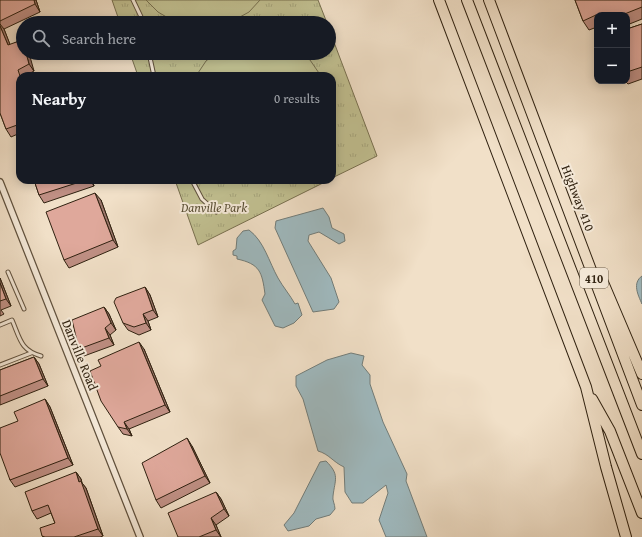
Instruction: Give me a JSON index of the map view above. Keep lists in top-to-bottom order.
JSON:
{
  "streets": {
    "highway": ["Highway 410", "410"],
    "street": ["Danville Road"]
  },
  "parks": ["Danville Park"],
  "page": {
    "map_buttons": ["+", "−"],
    "search": "Search here",
    "heading": ["Nearby", "0 results"]
  }
}
